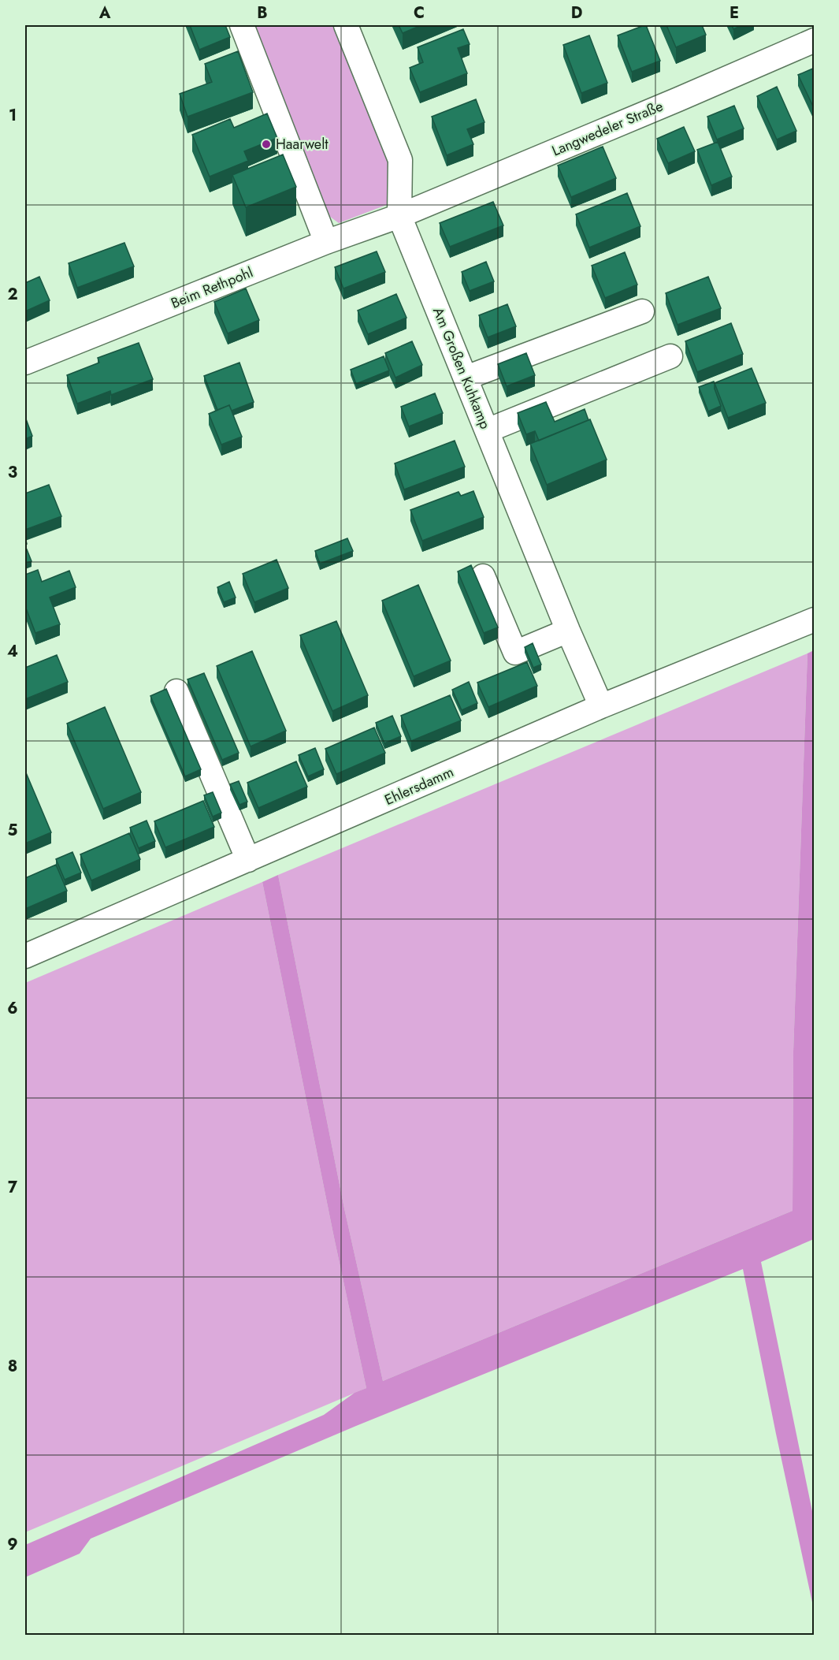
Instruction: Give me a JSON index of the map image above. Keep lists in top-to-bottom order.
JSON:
{
  "streets": {
    "street": [
      "Langwedeler Straße",
      "Beim Rethpohl",
      "Am Großen Kuhkamp",
      "Ehlersdamm"
    ]
  },
  "crossings": [
    ["Langwedeler Straße", "Beim Rethpohl"],
    ["Langwedeler Straße", "Am Großen Kuhkamp"],
    ["Beim Rethpohl", "Am Großen Kuhkamp"],
    ["Am Großen Kuhkamp", "Ehlersdamm"]
  ],
  "places": ["Haarwelt"],
  "grid": {
    "columns": [
      "A",
      "B",
      "C",
      "D",
      "E"
    ],
    "rows": [
      "1",
      "2",
      "3",
      "4",
      "5",
      "6",
      "7",
      "8",
      "9"
    ]
  }
}
